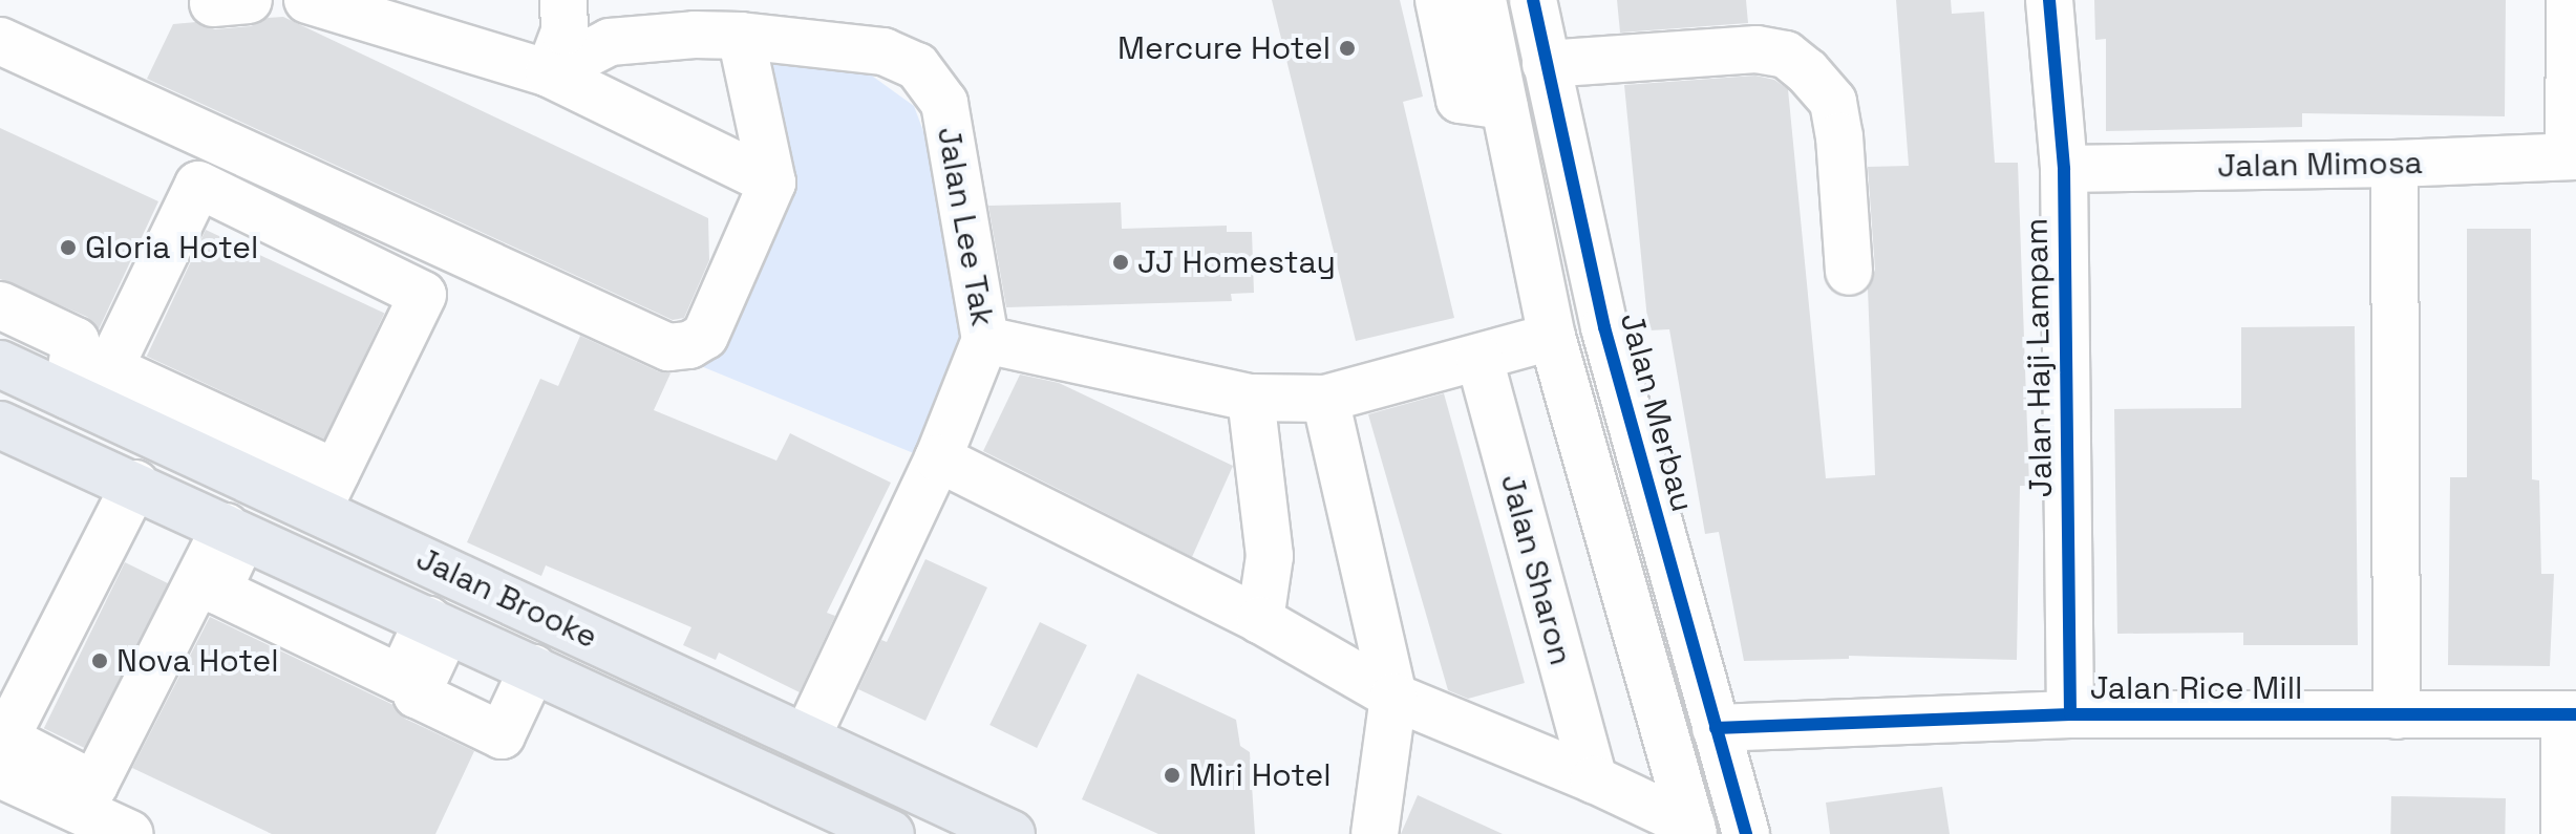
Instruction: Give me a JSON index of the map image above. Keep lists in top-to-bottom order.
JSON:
{
  "streets": {
    "main road": ["Jalan Brooke"],
    "street": [
      "Jalan Mimosa",
      "Jalan Lee Tak",
      "Jalan Haji Lampam",
      "Jalan Merbau",
      "Jalan Sharon",
      "Jalan Rice Mill"
    ]
  },
  "crossings": [
    ["Jalan Mimosa", "Jalan Haji Lampam"],
    ["Jalan Lee Tak", "Jalan Brooke"],
    ["Jalan Haji Lampam", "Jalan Rice Mill"],
    ["Jalan Merbau", "Jalan Rice Mill"]
  ],
  "places": [
    "Mercure Hotel",
    "Gloria Hotel",
    "JJ Homestay",
    "Nova Hotel",
    "Miri Hotel"
  ]
}
